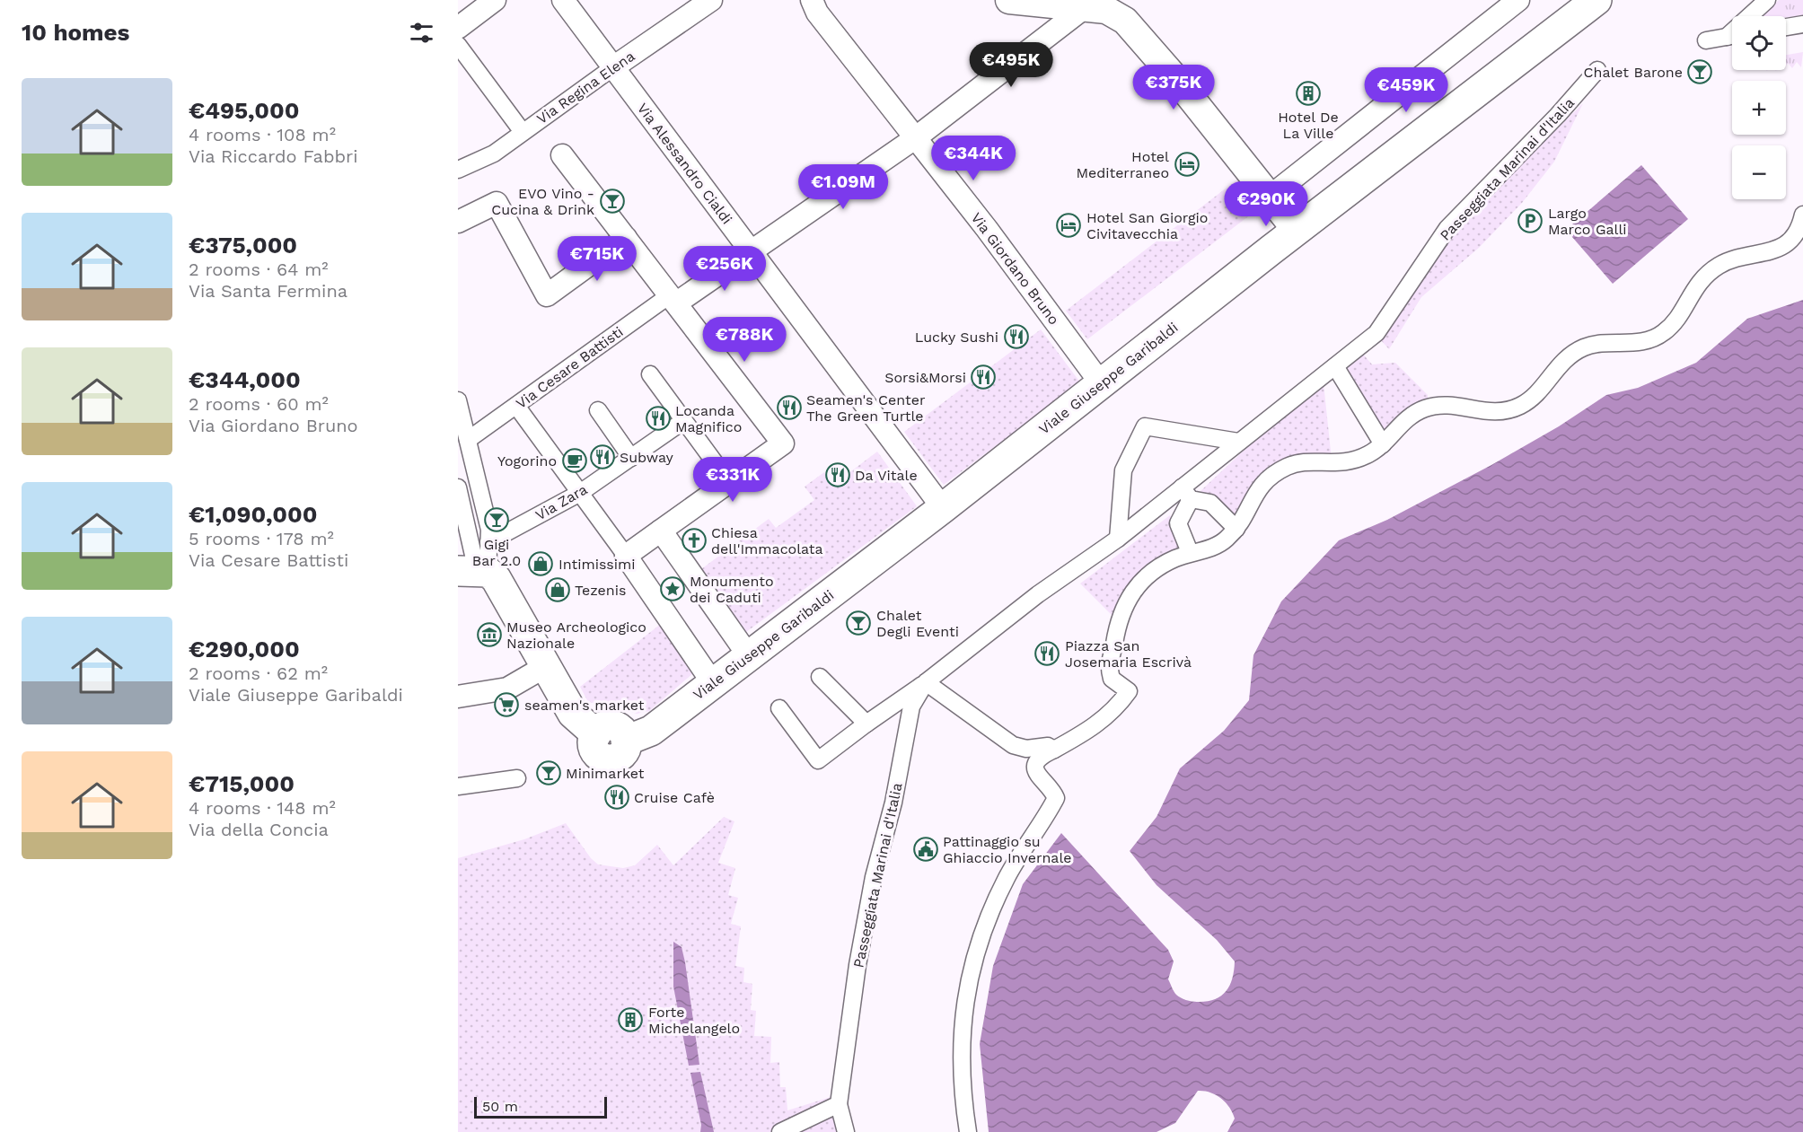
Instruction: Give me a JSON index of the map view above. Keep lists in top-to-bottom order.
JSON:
{
  "streets": {
    "main road": ["Viale Giuseppe Garibaldi"],
    "street": [
      "Via Regina Elena",
      "Via Alessandro Cialdi",
      "Passeggiata Marinai d'Italia",
      "Via Giordano Bruno",
      "Via Cesare Battisti",
      "Via Zara"
    ]
  },
  "crossings": [
    ["Via Regina Elena", "Via Alessandro Cialdi"],
    ["Via Alessandro Cialdi", "Via Cesare Battisti"],
    ["Via Alessandro Cialdi", "Viale Giuseppe Garibaldi"],
    ["Via Giordano Bruno", "Via Cesare Battisti"],
    ["Via Giordano Bruno", "Viale Giuseppe Garibaldi"]
  ],
  "places": {
    "bar": [
      "Chalet Barone",
      "EVO Vino - Cucina & Drink",
      "Gigi Bar 2.0",
      "Chalet Degli Eventi",
      "Minimarket"
    ],
    "building": ["Hotel De La Ville", "Forte Michelangelo"],
    "hotel": ["Hotel Mediterraneo", "Hotel San Giorgio Civitavecchia"],
    "parking": ["Largo Marco Galli"],
    "restaurant": [
      "Lucky Sushi",
      "Sorsi&Morsi",
      "Seamen's Center The Green Turtle",
      "Locanda Magnifico",
      "Subway",
      "Da Vitale",
      "Piazza San Josemaria Escrivà",
      "Cruise Cafè"
    ],
    "cafe": ["Yogorino"],
    "church": ["Chiesa dell'Immacolata"],
    "shop": ["Intimissimi", "Tezenis"],
    "place": ["Monumento dei Caduti"],
    "museum": ["Museo Archeologico Nazionale"],
    "supermarket": ["seamen's market"],
    "public building": ["Pattinaggio su Ghiaccio Invernale"]
  },
  "scale_bar": "50 m",
  "page": {
    "heading": "10 homes",
    "map_buttons": ["+", "−"],
    "price": [
      "€495K",
      "€375K",
      "€459K",
      "€344K",
      "€1.09M",
      "€290K",
      "€715K",
      "€256K",
      "€788K",
      "€331K"
    ],
    "list": [
      {
        "name": "€495,000",
        "note": "4 rooms · 108 m² · Via Riccardo Fabbri"
      },
      {
        "name": "€375,000",
        "note": "2 rooms · 64 m² · Via Santa Fermina"
      },
      {
        "name": "€344,000",
        "note": "2 rooms · 60 m² · Via Giordano Bruno"
      },
      {
        "name": "€1,090,000",
        "note": "5 rooms · 178 m² · Via Cesare Battisti"
      },
      {
        "name": "€290,000",
        "note": "2 rooms · 62 m² · Viale Giuseppe Garibaldi"
      },
      {
        "name": "€715,000",
        "note": "4 rooms · 148 m² · Via della Concia"
      }
    ],
    "scale": "50 m"
  }
}
